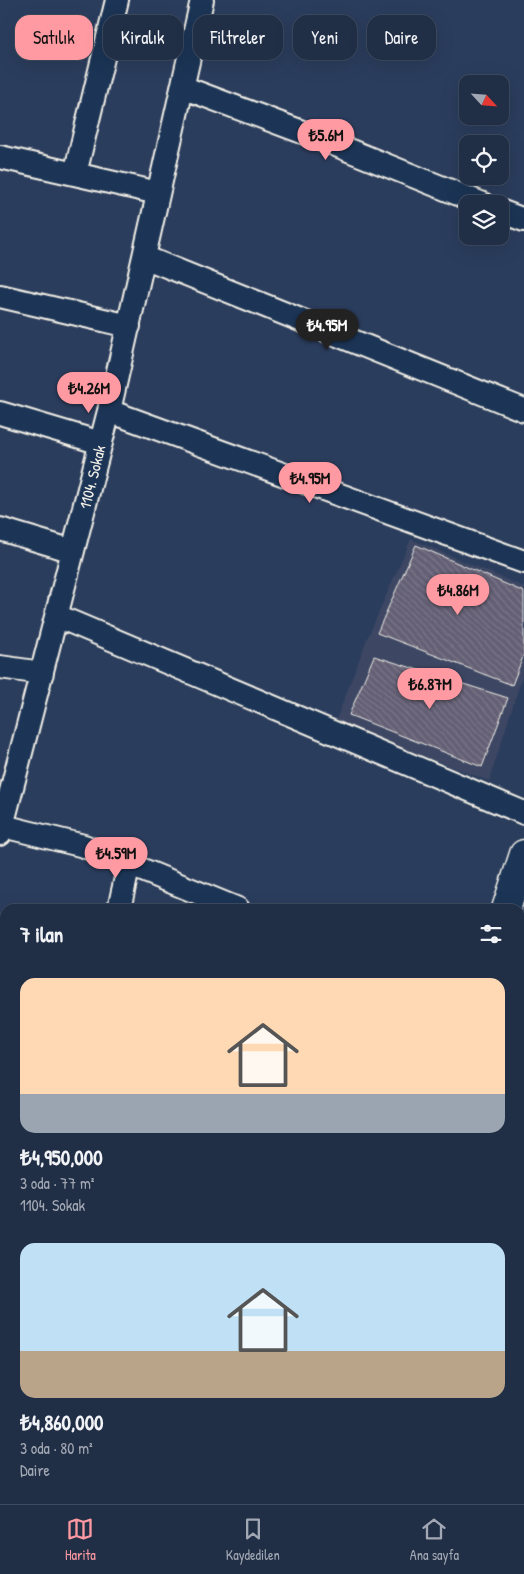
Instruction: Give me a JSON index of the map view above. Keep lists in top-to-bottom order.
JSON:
{
  "streets": {
    "street": ["1104. Sokak"]
  },
  "north": "bottom right",
  "page": {
    "chip": [
      "Satılık",
      "Kiralık",
      "Filtreler",
      "Yeni",
      "Daire"
    ],
    "price": [
      "₺5.6M",
      "₺4.95M",
      "₺4.26M",
      "₺4.95M",
      "₺4.86M",
      "₺6.87M",
      "₺4.59M"
    ],
    "heading": "7 ilan",
    "list": [
      {
        "name": "₺4,950,000",
        "note": "3 oda · 77 m² · 1104. Sokak"
      },
      {
        "name": "₺4,860,000",
        "note": "3 oda · 80 m² · Daire"
      }
    ],
    "tabs": ["Harita", "Kaydedilen", "Ana sayfa"]
  }
}
